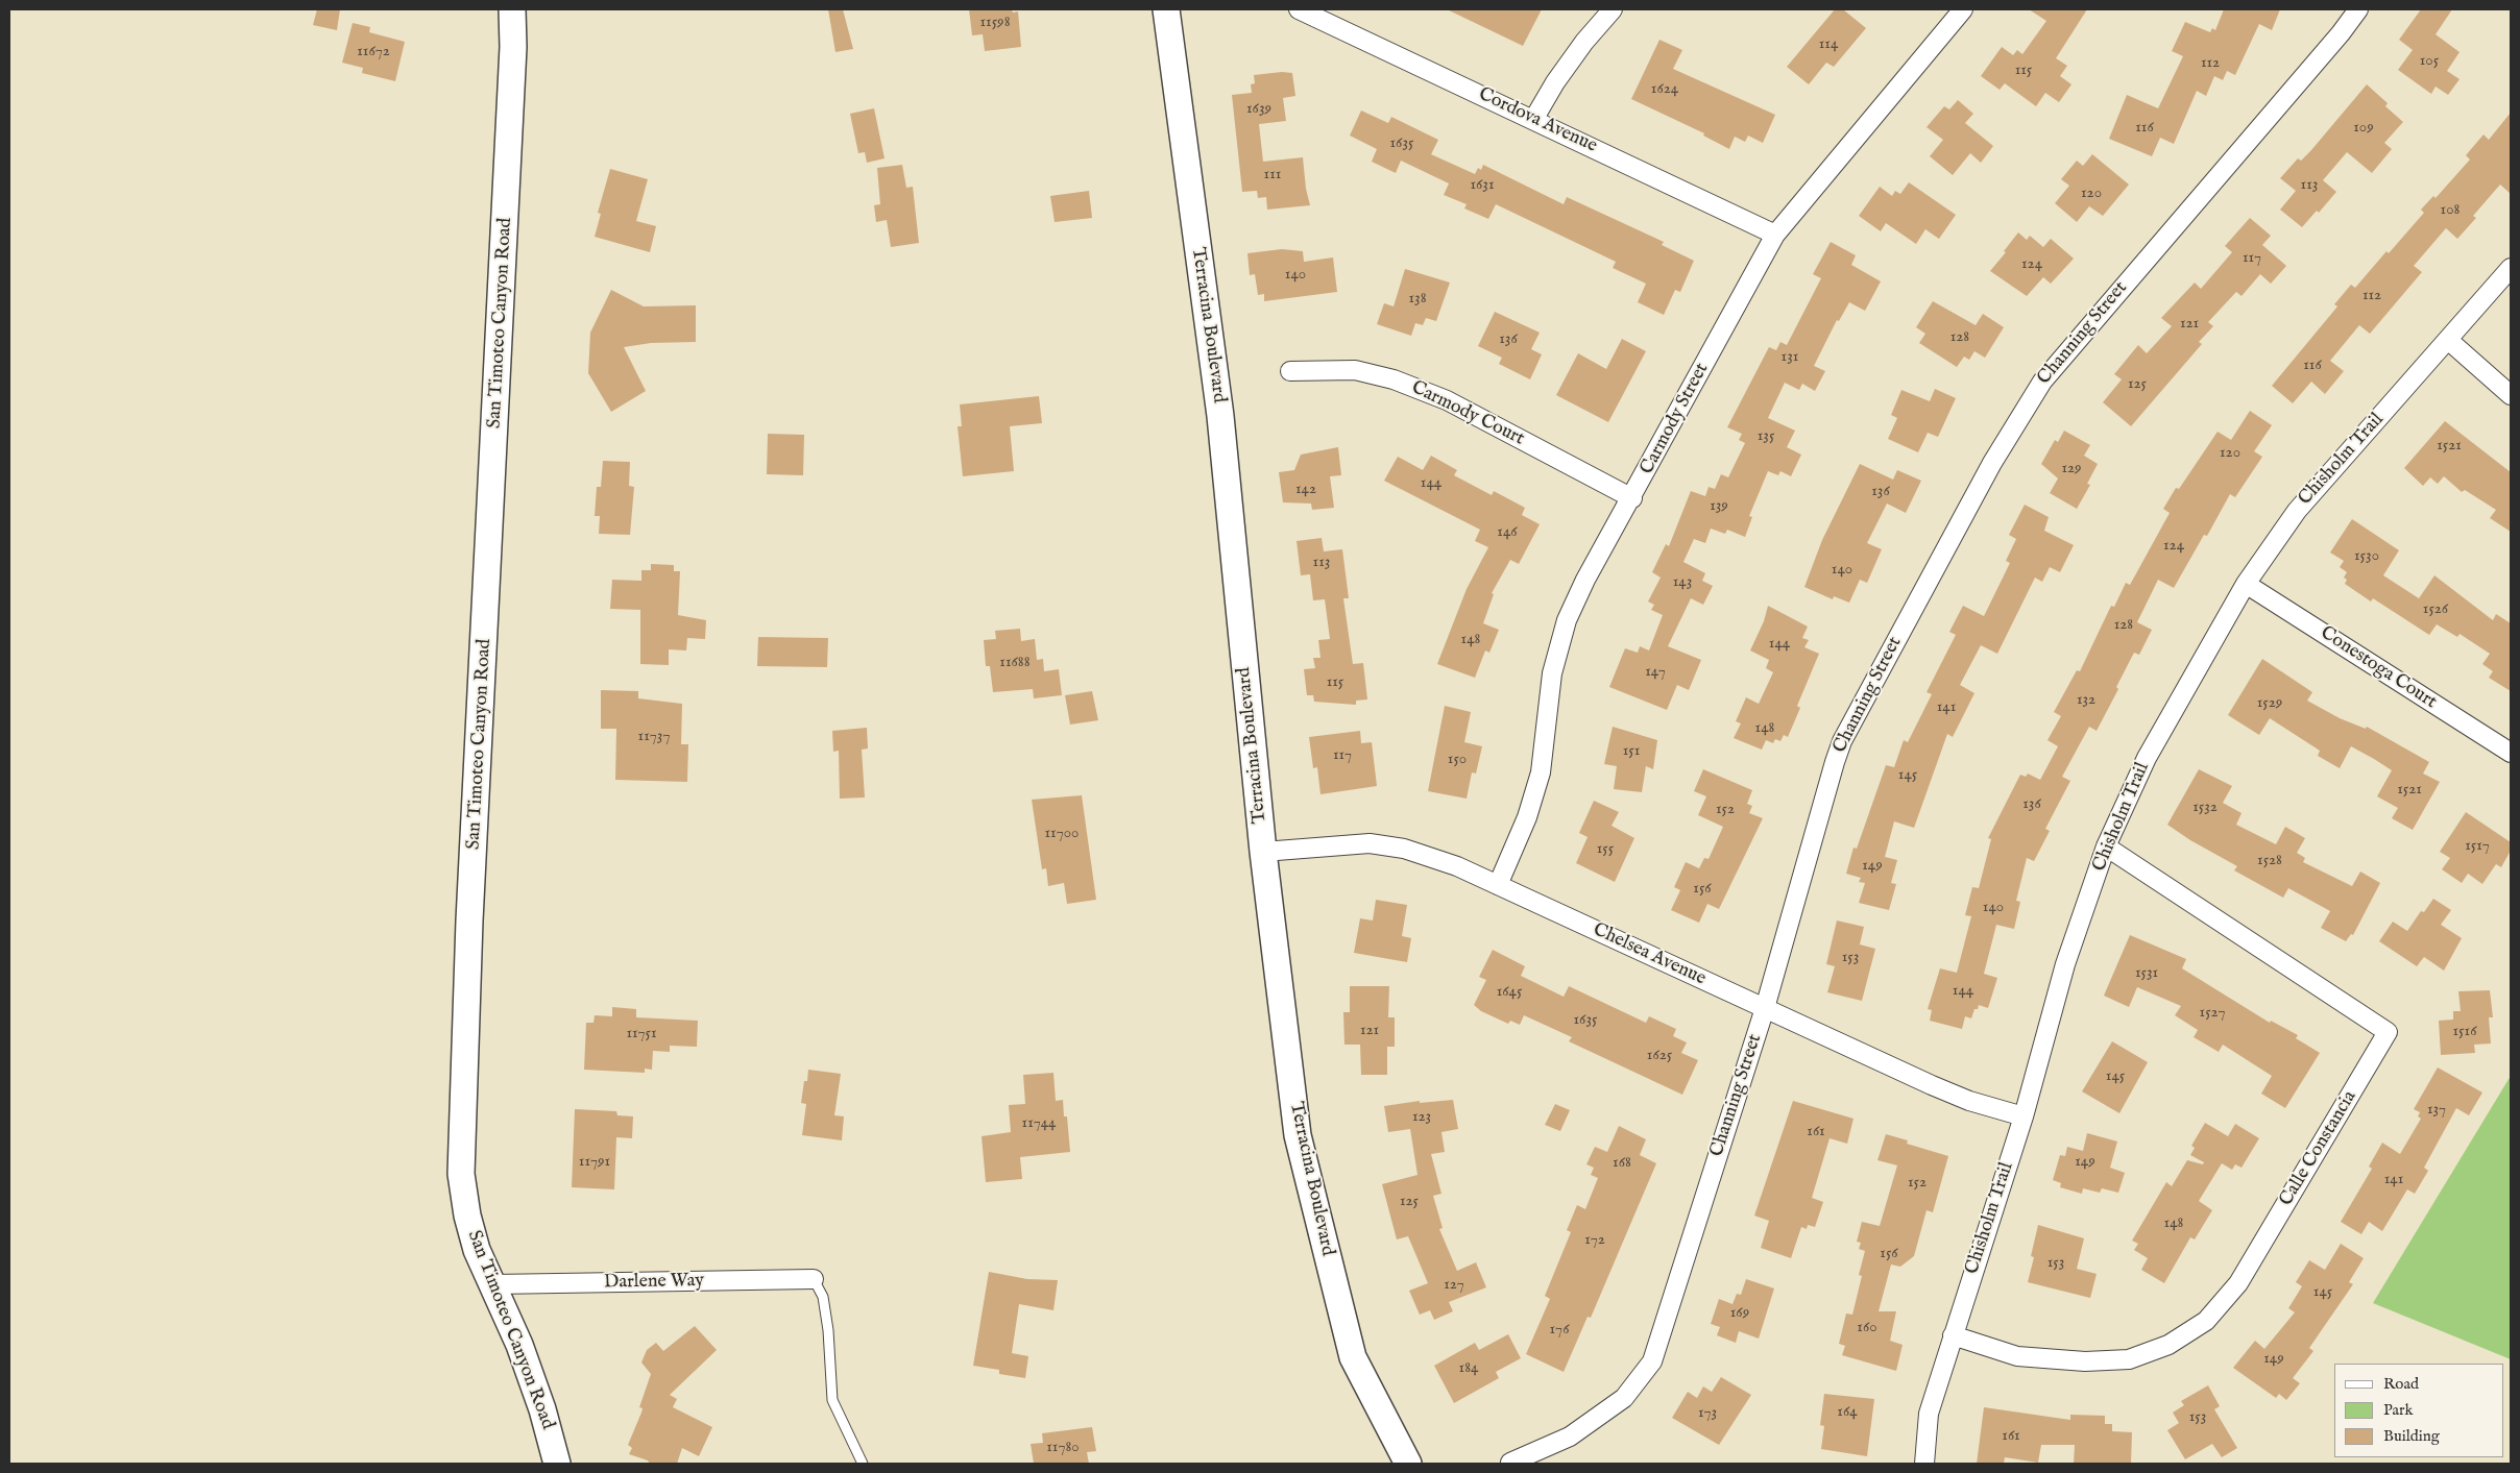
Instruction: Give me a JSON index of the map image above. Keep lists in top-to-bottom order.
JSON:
{
  "streets": {
    "main road": ["San Timoteo Canyon Road", "Terracina Boulevard"],
    "street": [
      "Cordova Avenue",
      "Channing Street",
      "Carmody Court",
      "Carmody Street",
      "Chisholm Trail",
      "Conestoga Court",
      "Chelsea Avenue",
      "Calle Constancia",
      "Darlene Way"
    ]
  },
  "crossings": [
    ["Cordova Avenue", "Carmody Street"],
    ["San Timoteo Canyon Road", "Darlene Way"],
    ["Terracina Boulevard", "Chelsea Avenue"],
    ["Channing Street", "Chelsea Avenue"],
    ["Carmody Court", "Carmody Street"],
    ["Carmody Street", "Chelsea Avenue"],
    ["Chisholm Trail", "Conestoga Court"],
    ["Chisholm Trail", "Chelsea Avenue"],
    ["Chisholm Trail", "Calle Constancia"]
  ],
  "house_numbers": [
    "11598",
    "114",
    "11672",
    "105",
    "112",
    "115",
    "1624",
    "1639",
    "116",
    "109",
    "1635",
    "111",
    "1631",
    "113",
    "120",
    "108",
    "117",
    "124",
    "140",
    "112",
    "138",
    "121",
    "128",
    "136",
    "131",
    "116",
    "125",
    "135",
    "1521",
    "120",
    "129",
    "144",
    "142",
    "136",
    "139",
    "146",
    "124",
    "1530",
    "113",
    "140",
    "143",
    "1526",
    "128",
    "148",
    "144",
    "11688",
    "147",
    "115",
    "132",
    "1529",
    "141",
    "148",
    "11737",
    "151",
    "117",
    "150",
    "145",
    "1521",
    "136",
    "1532",
    "152",
    "11700",
    "1517",
    "155",
    "1528",
    "149",
    "156",
    "140",
    "153",
    "1531",
    "144",
    "1645",
    "1527",
    "1635",
    "121",
    "1516",
    "11751",
    "1625",
    "145",
    "137",
    "123",
    "11744",
    "161",
    "11791",
    "149",
    "168",
    "141",
    "152",
    "125",
    "148",
    "172",
    "156",
    "153",
    "127",
    "145",
    "169",
    "160",
    "176",
    "149",
    "184",
    "164",
    "173",
    "153",
    "161",
    "11780"
  ],
  "legend": ["Road", "Park", "Building"]
}
